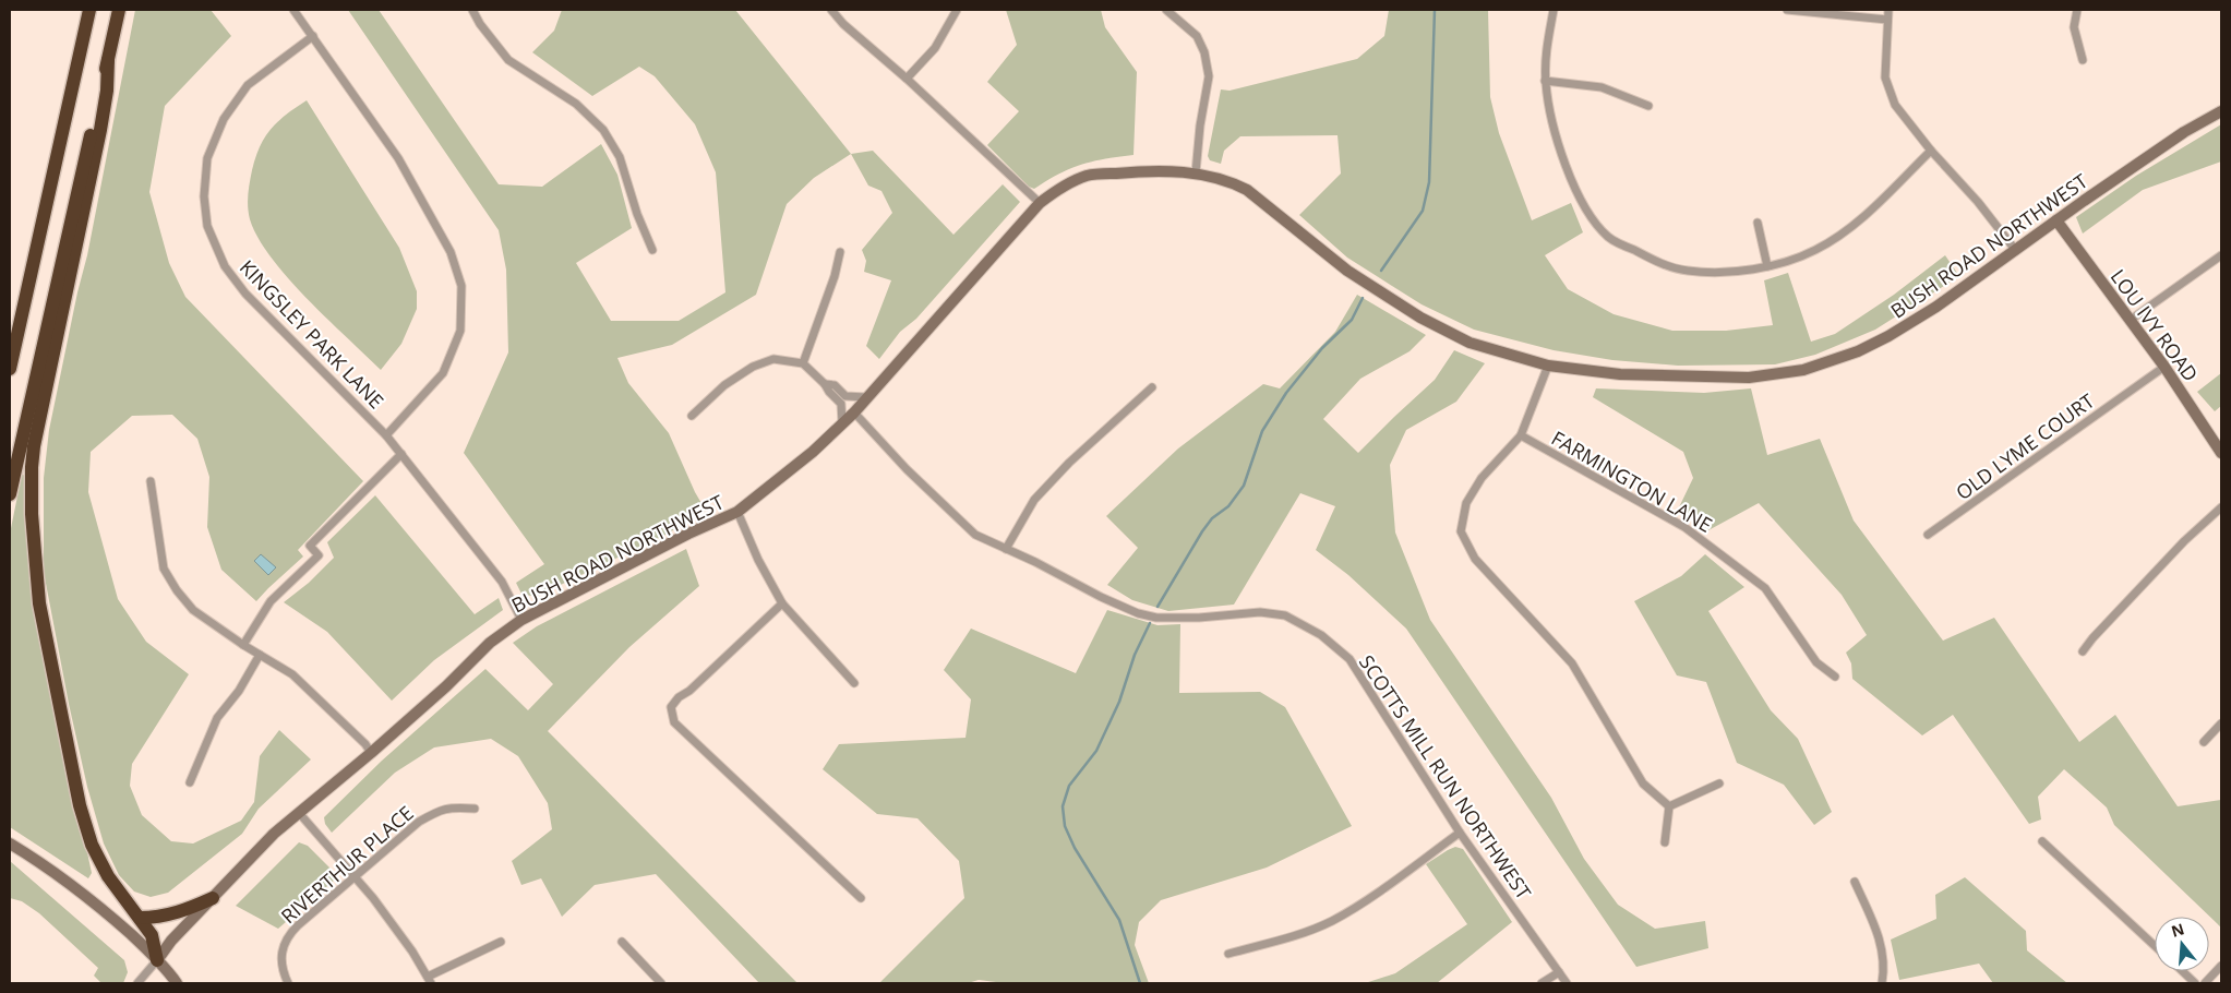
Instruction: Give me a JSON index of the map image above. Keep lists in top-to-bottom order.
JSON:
{
  "streets": {
    "street": [
      "BUSH ROAD NORTHWEST",
      "LOU IVY ROAD",
      "KINGSLEY PARK LANE",
      "OLD LYME COURT",
      "FARMINGTON LANE",
      "SCOTTS MILL RUN NORTHWEST",
      "RIVERTHUR PLACE"
    ]
  },
  "crossings": [
    ["BUSH ROAD NORTHWEST", "LOU IVY ROAD"],
    ["BUSH ROAD NORTHWEST", "KINGSLEY PARK LANE"],
    ["BUSH ROAD NORTHWEST", "SCOTTS MILL RUN NORTHWEST"],
    ["LOU IVY ROAD", "OLD LYME COURT"]
  ],
  "north": "top"
}
